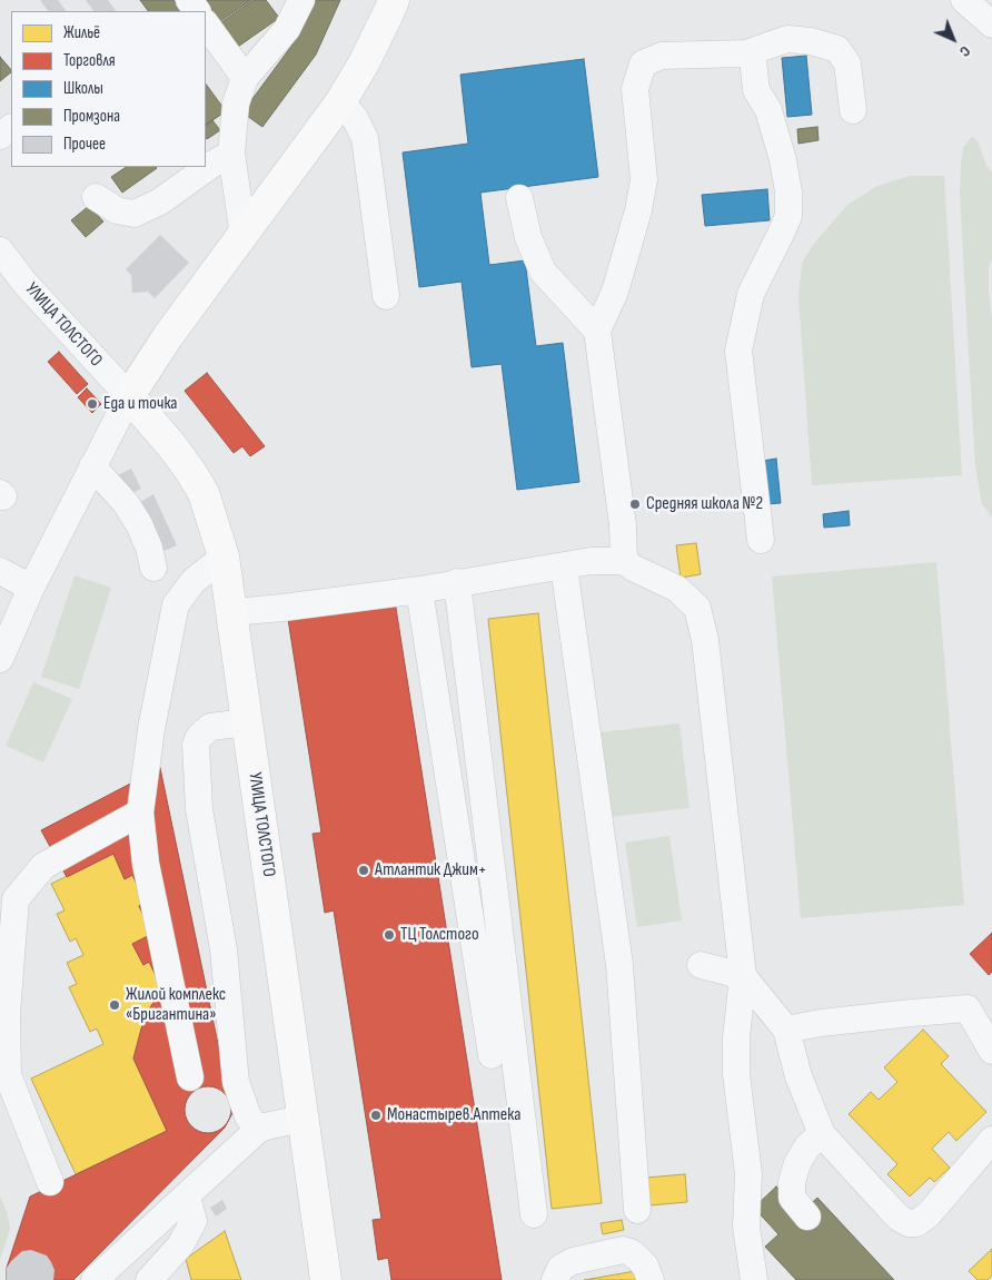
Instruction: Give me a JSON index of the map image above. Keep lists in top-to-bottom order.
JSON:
{
  "streets": {
    "main road": ["УЛИЦА ТОЛСТОГО"]
  },
  "places": [
    "Еда и точка",
    "Средняя школа №2",
    "Атлантик Джим+",
    "ТЦ Толстого",
    "Жилой комплекс «Бригантина»",
    "Монастырев.Аптека"
  ],
  "legend": [
    "Жильё",
    "Торговля",
    "Школы",
    "Промзона",
    "Прочее"
  ],
  "north": "bottom right"
}
